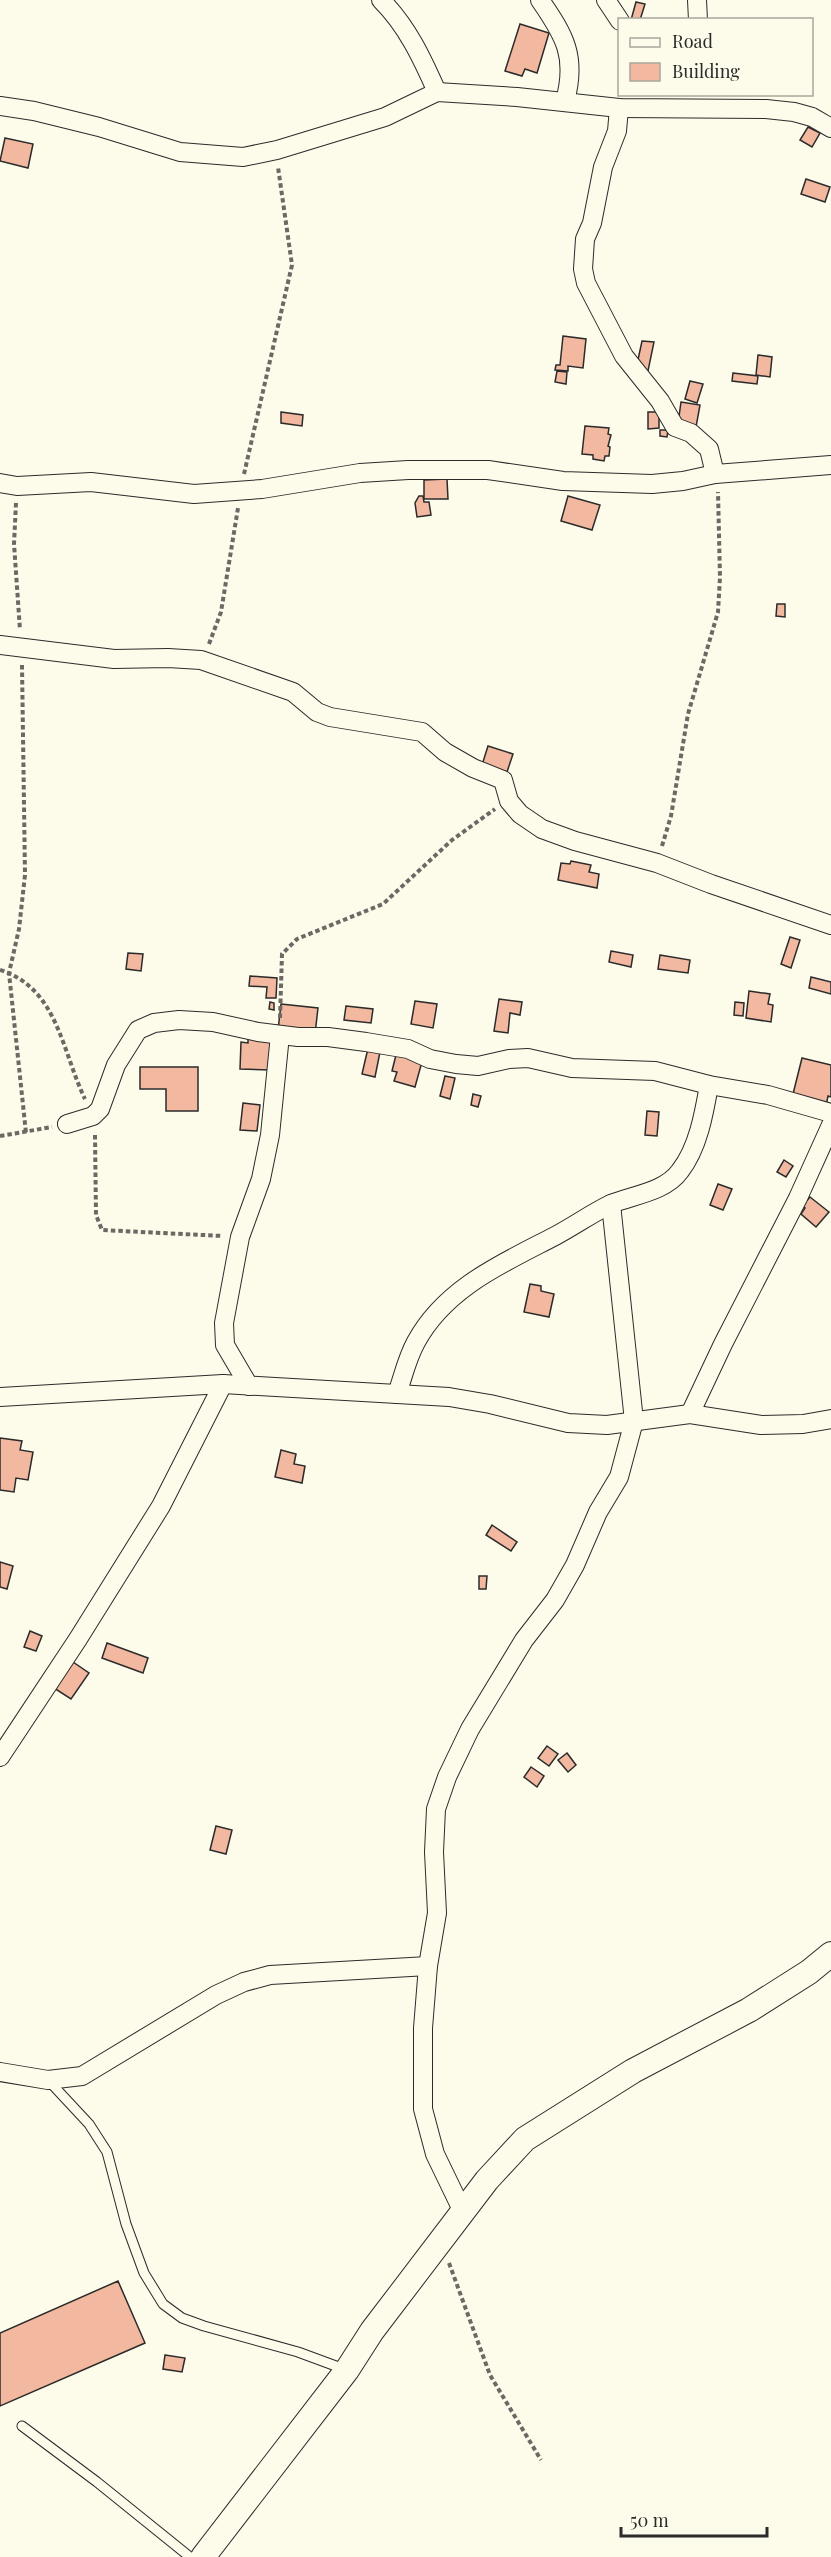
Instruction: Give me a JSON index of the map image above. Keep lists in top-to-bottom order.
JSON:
{
  "legend": ["Road", "Building"],
  "scale_bar": "50 m"
}
